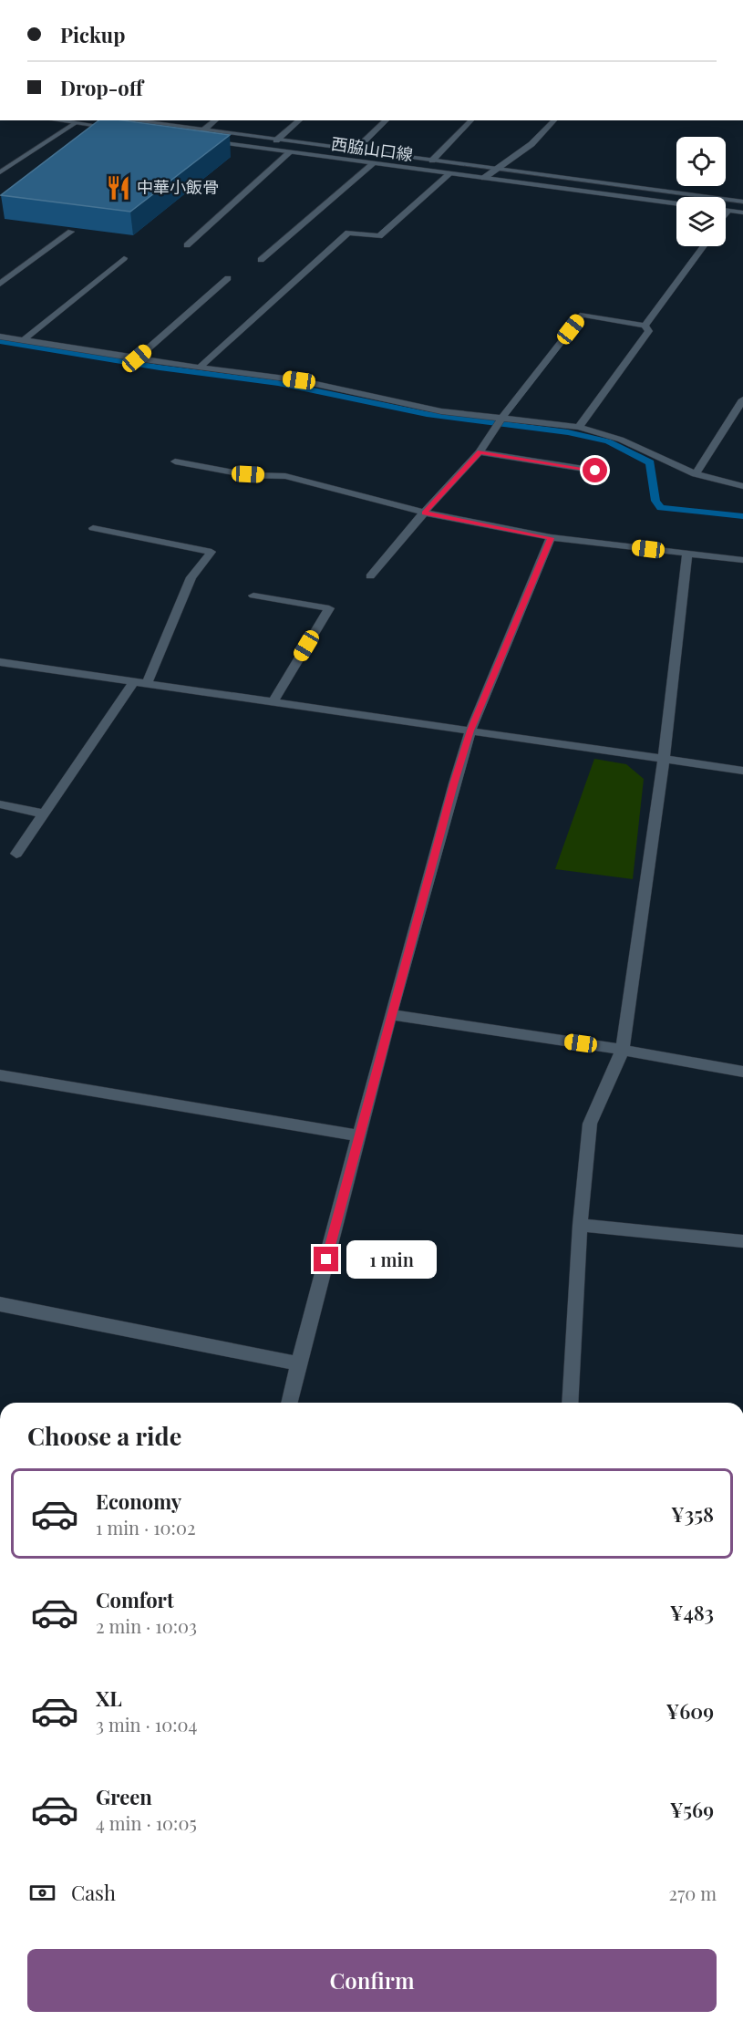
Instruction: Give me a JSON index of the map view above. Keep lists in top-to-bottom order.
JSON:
{
  "streets": {
    "street": ["西脇山口線"]
  },
  "places": {
    "restaurant": ["中華小飯骨"]
  },
  "page": {
    "banner": ["Pickup", "Drop-off"],
    "bubble": "1 min",
    "heading": "Choose a ride",
    "list": [
      {
        "name": "Economy",
        "note": "1 min · 10:02",
        "value": "¥358"
      },
      {
        "name": "Comfort",
        "note": "2 min · 10:03",
        "value": "¥483"
      },
      {
        "name": "XL",
        "note": "3 min · 10:04",
        "value": "¥609"
      },
      {
        "name": "Green",
        "note": "4 min · 10:05",
        "value": "¥569"
      }
    ],
    "pay": ["Cash", "270 m"],
    "buttons": "Confirm"
  }
}
